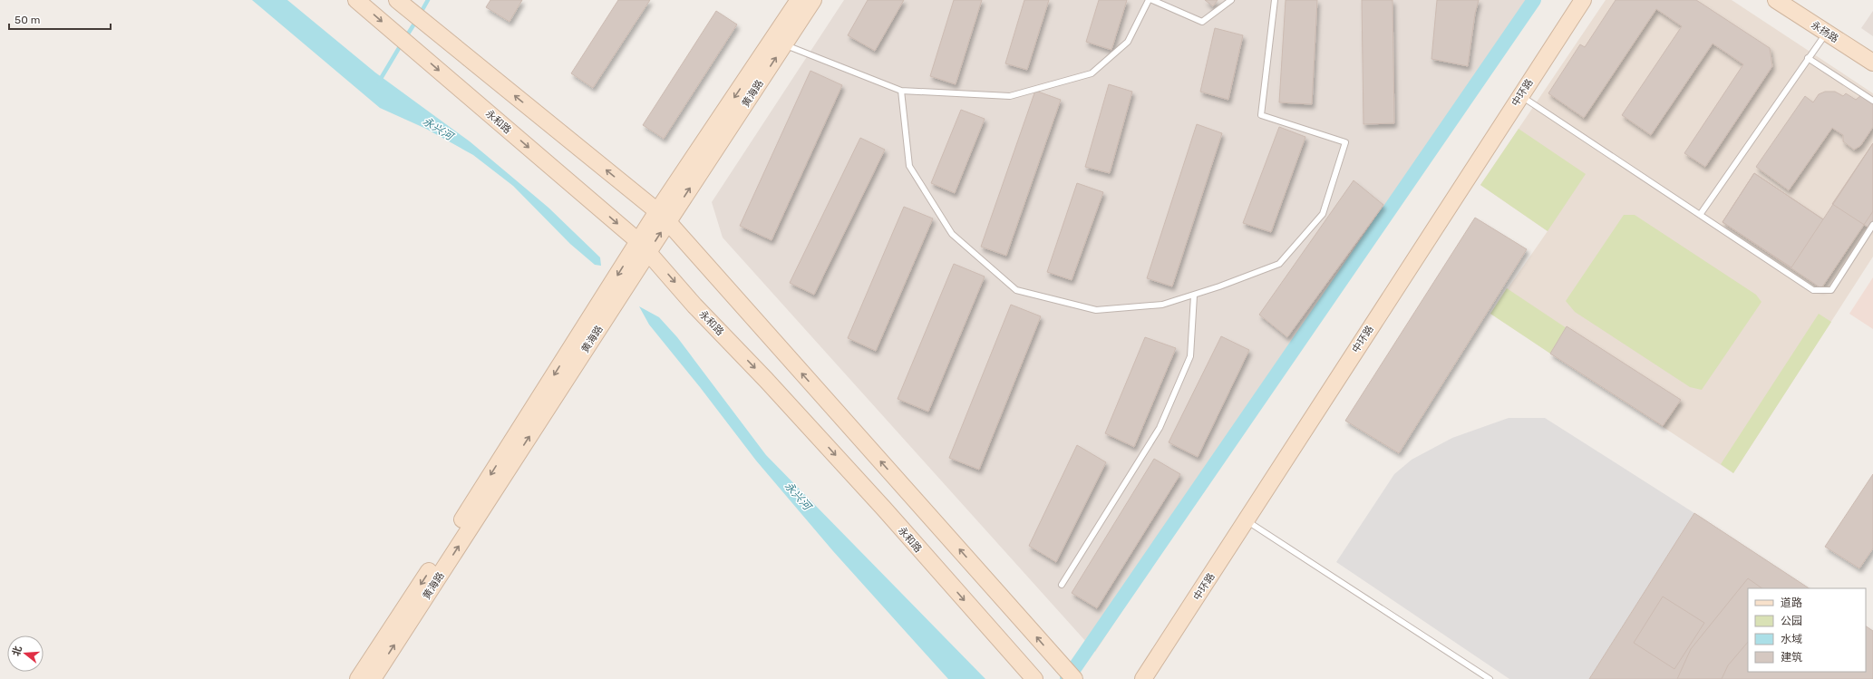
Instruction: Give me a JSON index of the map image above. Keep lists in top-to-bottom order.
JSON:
{
  "streets": {
    "main road": [
      "永扬路",
      "中环路",
      "黄海路",
      "永和路"
    ]
  },
  "crossings": [
    ["黄海路", "永和路"]
  ],
  "water": ["永兴河"],
  "legend": [
    "道路",
    "公园",
    "水域",
    "建筑"
  ],
  "scale_bar": "50 m",
  "north": "left"
}
